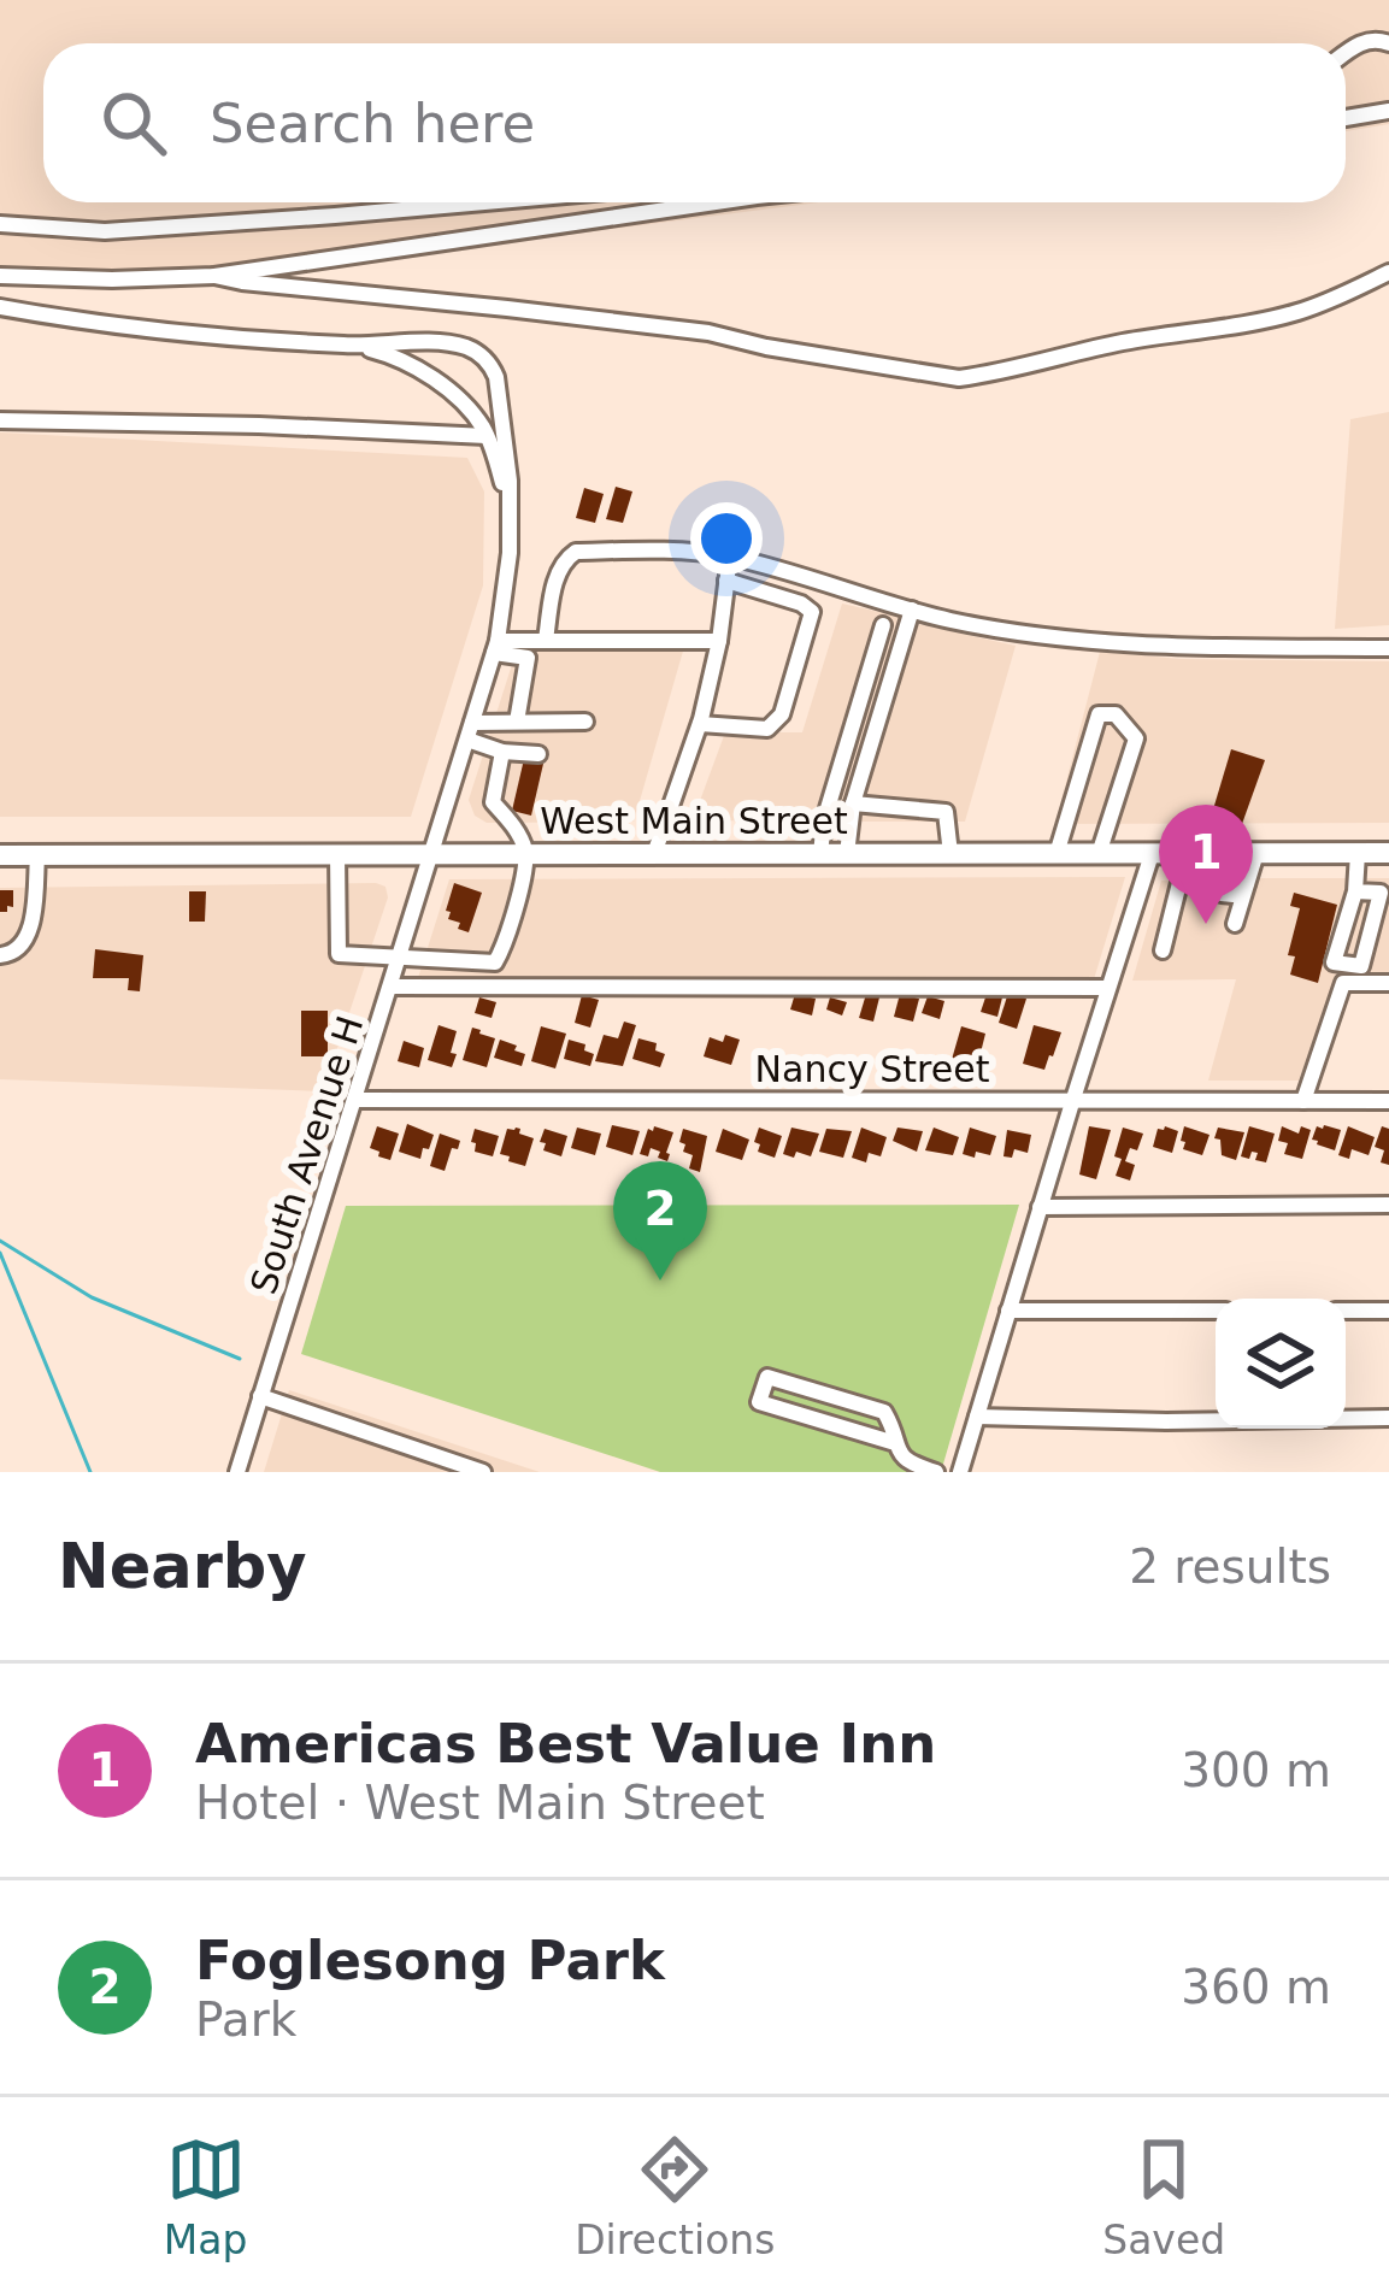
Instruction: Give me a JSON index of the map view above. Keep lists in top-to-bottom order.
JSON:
{
  "streets": {
    "main road": ["West Main Street"],
    "street": ["Nancy Street", "South Avenue H"]
  },
  "crossings": [
    ["West Main Street", "South Avenue H"],
    ["Nancy Street", "South Avenue H"]
  ],
  "page": {
    "search": "Search here",
    "pins": ["1", "2"],
    "heading": ["Nearby", "2 results"],
    "list": [
      {
        "mark": "1",
        "name": "Americas Best Value Inn",
        "note": "Hotel · West Main Street",
        "value": "300 m"
      },
      {
        "mark": "2",
        "name": "Foglesong Park",
        "note": "Park",
        "value": "360 m"
      }
    ],
    "nav": ["Map", "Directions", "Saved"]
  }
}
